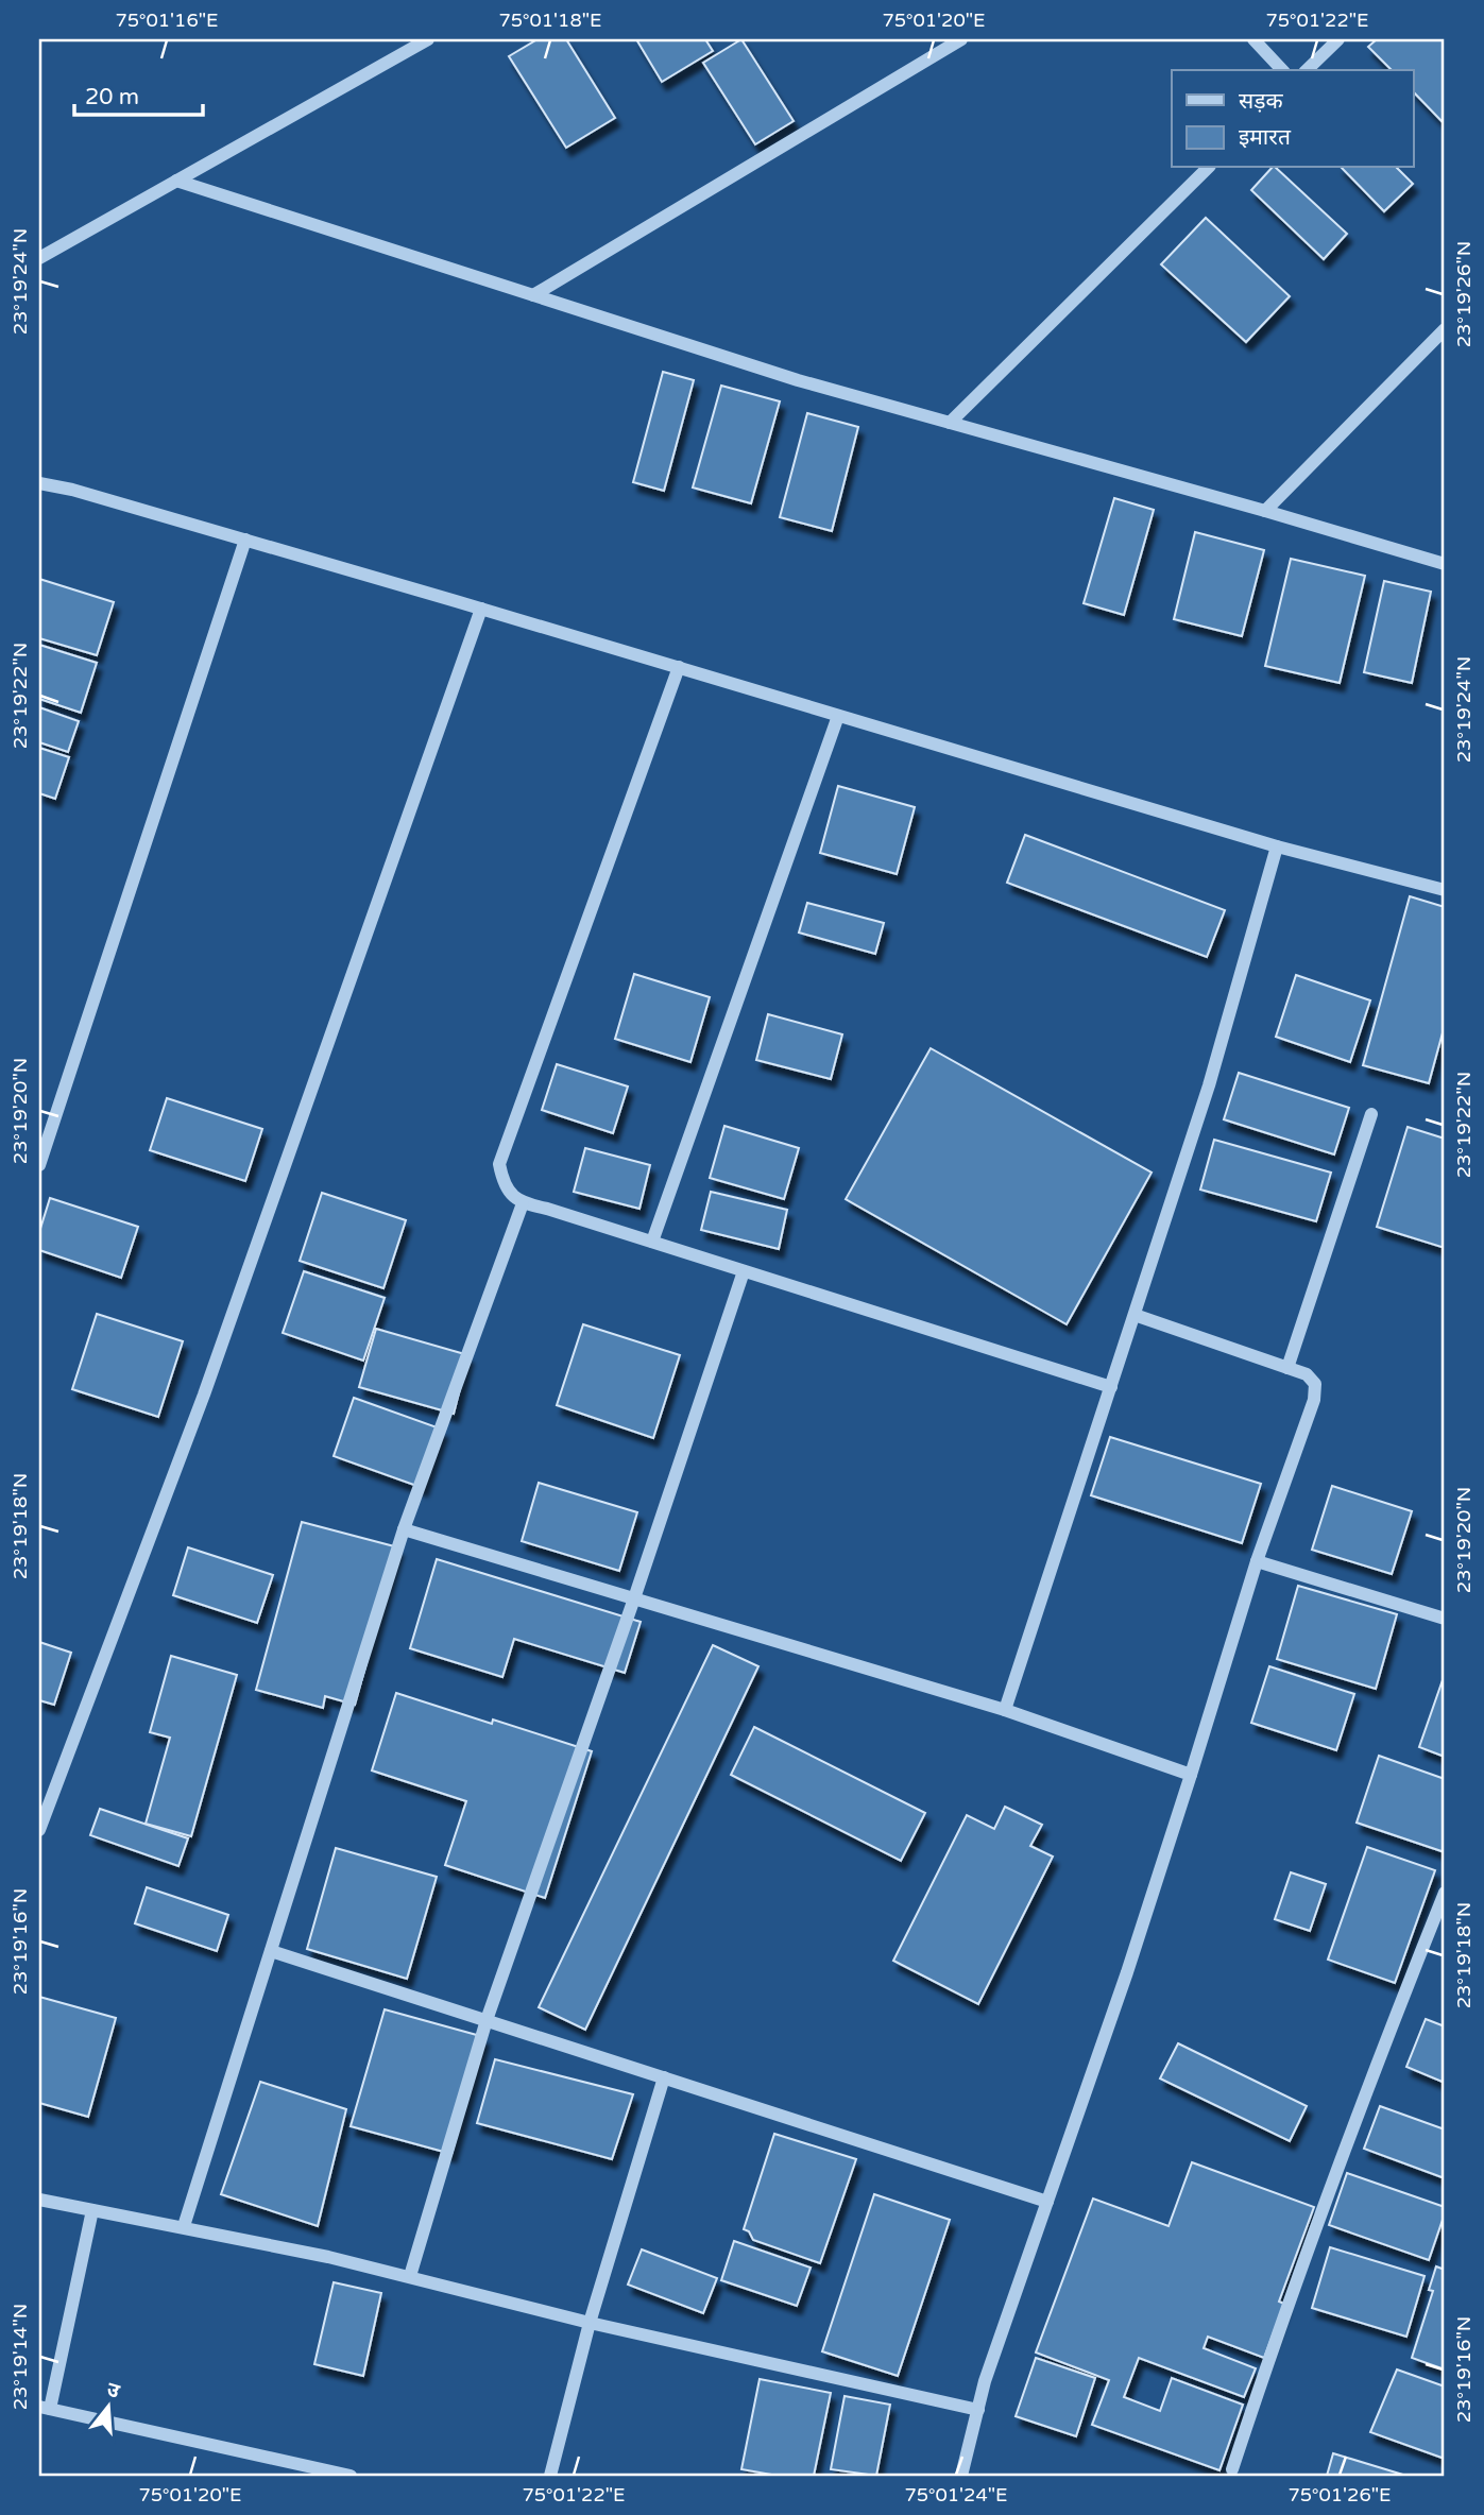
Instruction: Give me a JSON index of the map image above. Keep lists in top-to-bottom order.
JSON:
{
  "legend": ["सड़क", "इमारत"],
  "scale_bar": "20 m",
  "north": "top",
  "coordinates": [
    "75°01'16\"E",
    "75°01'18\"E",
    "75°01'20\"E",
    "75°01'22\"E",
    "23°19'24\"N",
    "23°19'26\"N",
    "23°19'22\"N",
    "23°19'20\"N",
    "23°19'18\"N",
    "23°19'16\"N",
    "23°19'14\"N",
    "75°01'24\"E",
    "75°01'26\"E"
  ]
}
